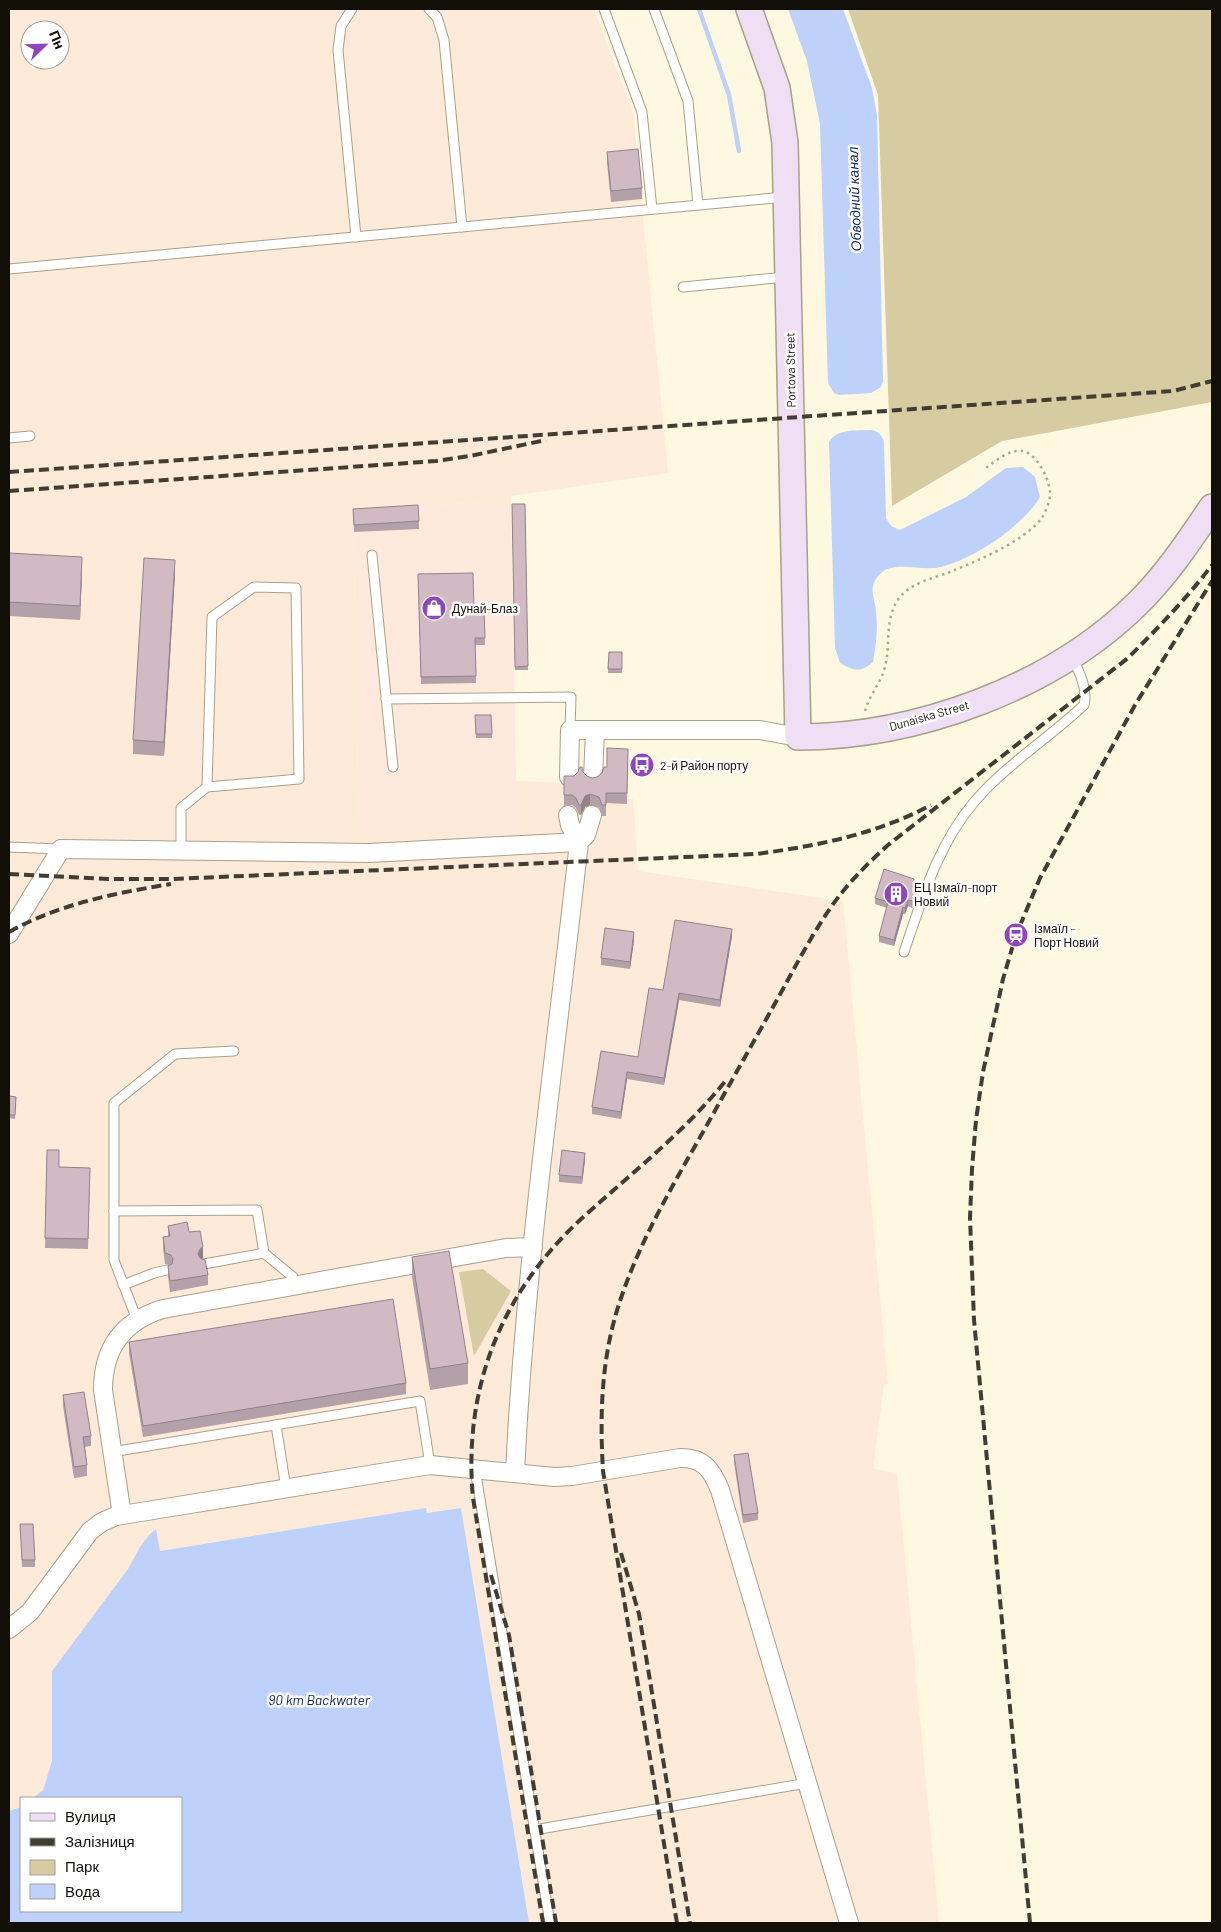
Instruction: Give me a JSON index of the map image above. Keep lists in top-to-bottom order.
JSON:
{
  "streets": {
    "street": ["Portova Street", "Dunaiska Street"]
  },
  "crossings": [
    ["Portova Street", "Dunaiska Street"]
  ],
  "water": ["Обводний канал", "90 km Backwater"],
  "places": {
    "shop": ["Дунай-Блаз"],
    "bus stop": ["2-й Район порту"],
    "building": ["ЕЦ Ізмаїл-порт Новий"],
    "station": ["Ізмаїл – Порт Новий"]
  },
  "legend": [
    "Вулиця",
    "Залізниця",
    "Парк",
    "Вода"
  ],
  "north": "top right"
}
